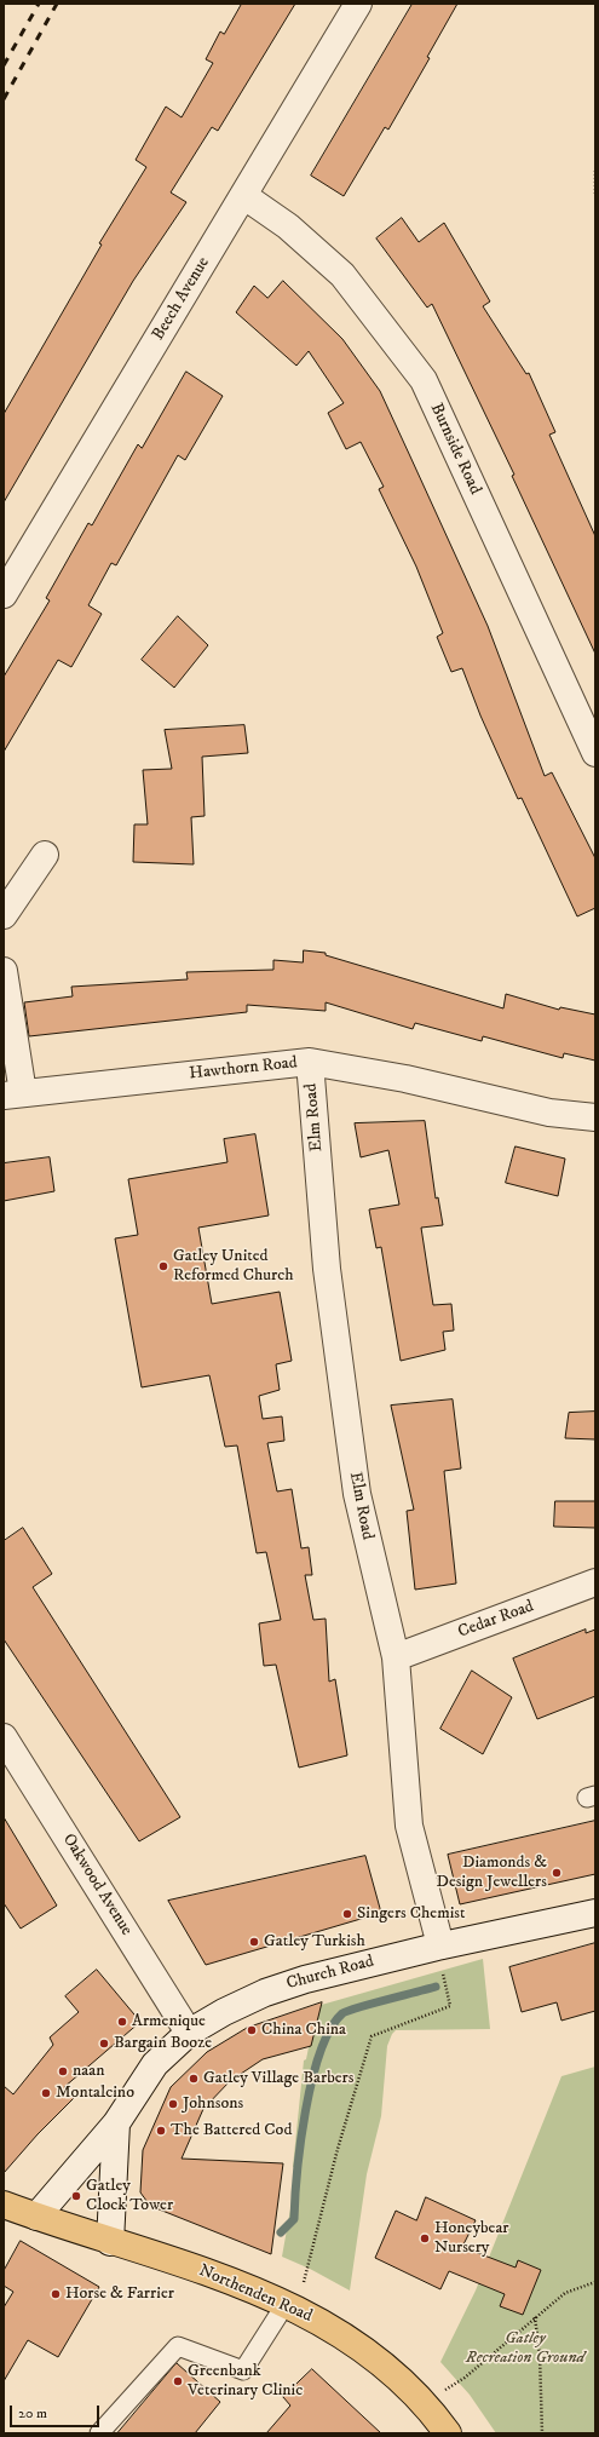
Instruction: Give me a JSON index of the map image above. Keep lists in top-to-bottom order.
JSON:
{
  "streets": {
    "main road": ["Northenden Road"],
    "street": [
      "Beech Avenue",
      "Burnside Road",
      "Hawthorn Road",
      "Elm Road",
      "Cedar Road",
      "Oakwood Avenue",
      "Church Road"
    ]
  },
  "crossings": [
    ["Beech Avenue", "Burnside Road"],
    ["Hawthorn Road", "Elm Road"],
    ["Elm Road", "Cedar Road"],
    ["Elm Road", "Church Road"],
    ["Oakwood Avenue", "Church Road"],
    ["Church Road", "Northenden Road"]
  ],
  "parks": ["Gatley Recreation Ground"],
  "places": [
    "Gatley United Reformed Church",
    "Diamonds & Design Jewellers",
    "Singers Chemist",
    "Gatley Turkish",
    "Armenique",
    "China China",
    "Bargain Booze",
    "naan",
    "Gatley Village Barbers",
    "Montalcino",
    "Johnsons",
    "The Battered Cod",
    "Gatley Clock Tower",
    "Honeybear Nursery",
    "Horse & Farrier",
    "Greenbank Veterinary Clinic"
  ],
  "scale_bar": "20 m"
}
